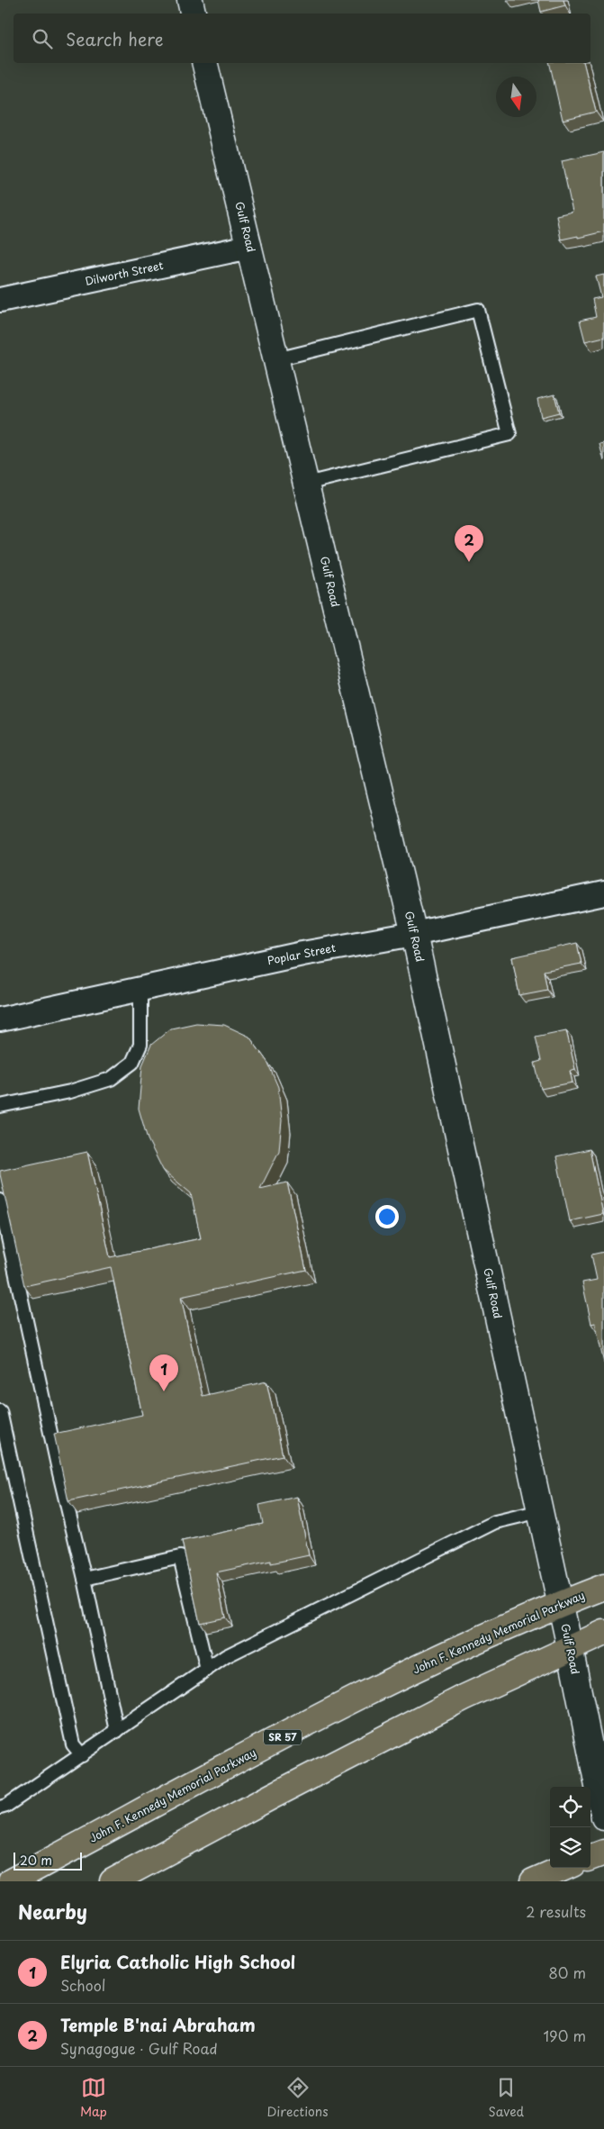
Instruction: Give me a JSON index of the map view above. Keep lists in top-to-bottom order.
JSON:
{
  "streets": {
    "highway": ["John F. Kennedy Memorial Parkway", "SR 57"],
    "street": ["Gulf Road", "Dilworth Street", "Poplar Street"]
  },
  "crossings": [
    ["Gulf Road", "Dilworth Street"],
    ["Gulf Road", "Poplar Street"],
    ["Gulf Road", "John F. Kennedy Memorial Parkway"]
  ],
  "scale_bar": "20 m",
  "north": "bottom",
  "page": {
    "search": "Search here",
    "pins": ["2", "1"],
    "scale": "20 m",
    "heading": ["Nearby", "2 results"],
    "list": [
      {
        "mark": "1",
        "name": "Elyria Catholic High School",
        "note": "School",
        "value": "80 m"
      },
      {
        "mark": "2",
        "name": "Temple B'nai Abraham",
        "note": "Synagogue · Gulf Road",
        "value": "190 m"
      }
    ],
    "nav": ["Map", "Directions", "Saved"]
  }
}
